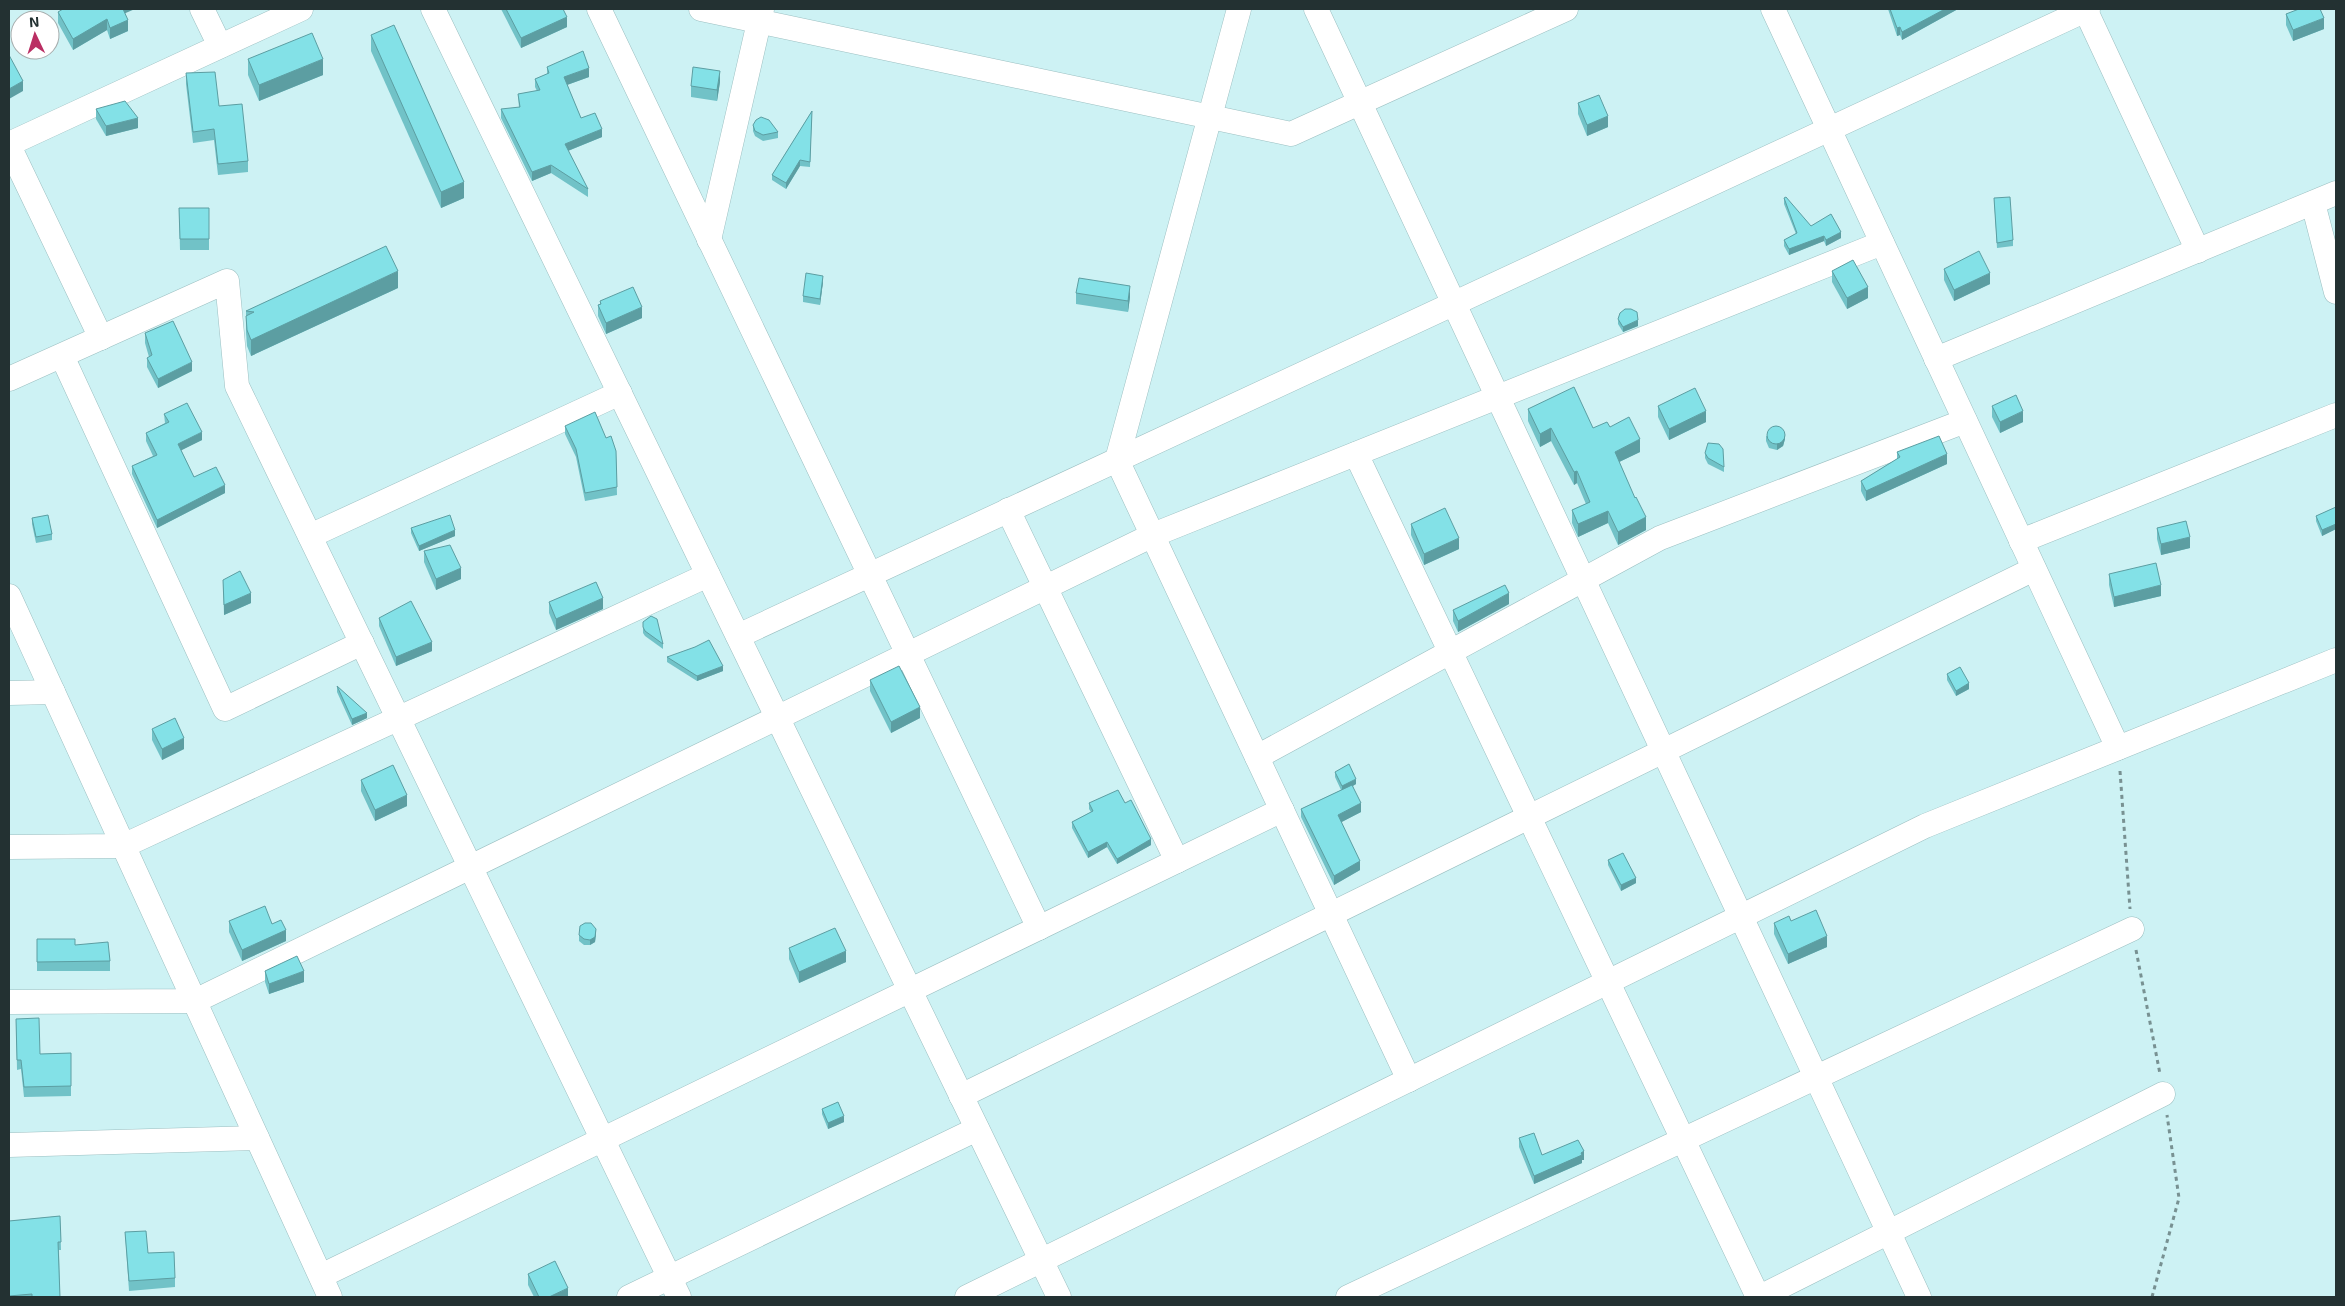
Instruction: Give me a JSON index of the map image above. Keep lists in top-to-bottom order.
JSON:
{
  "north": "top"
}
